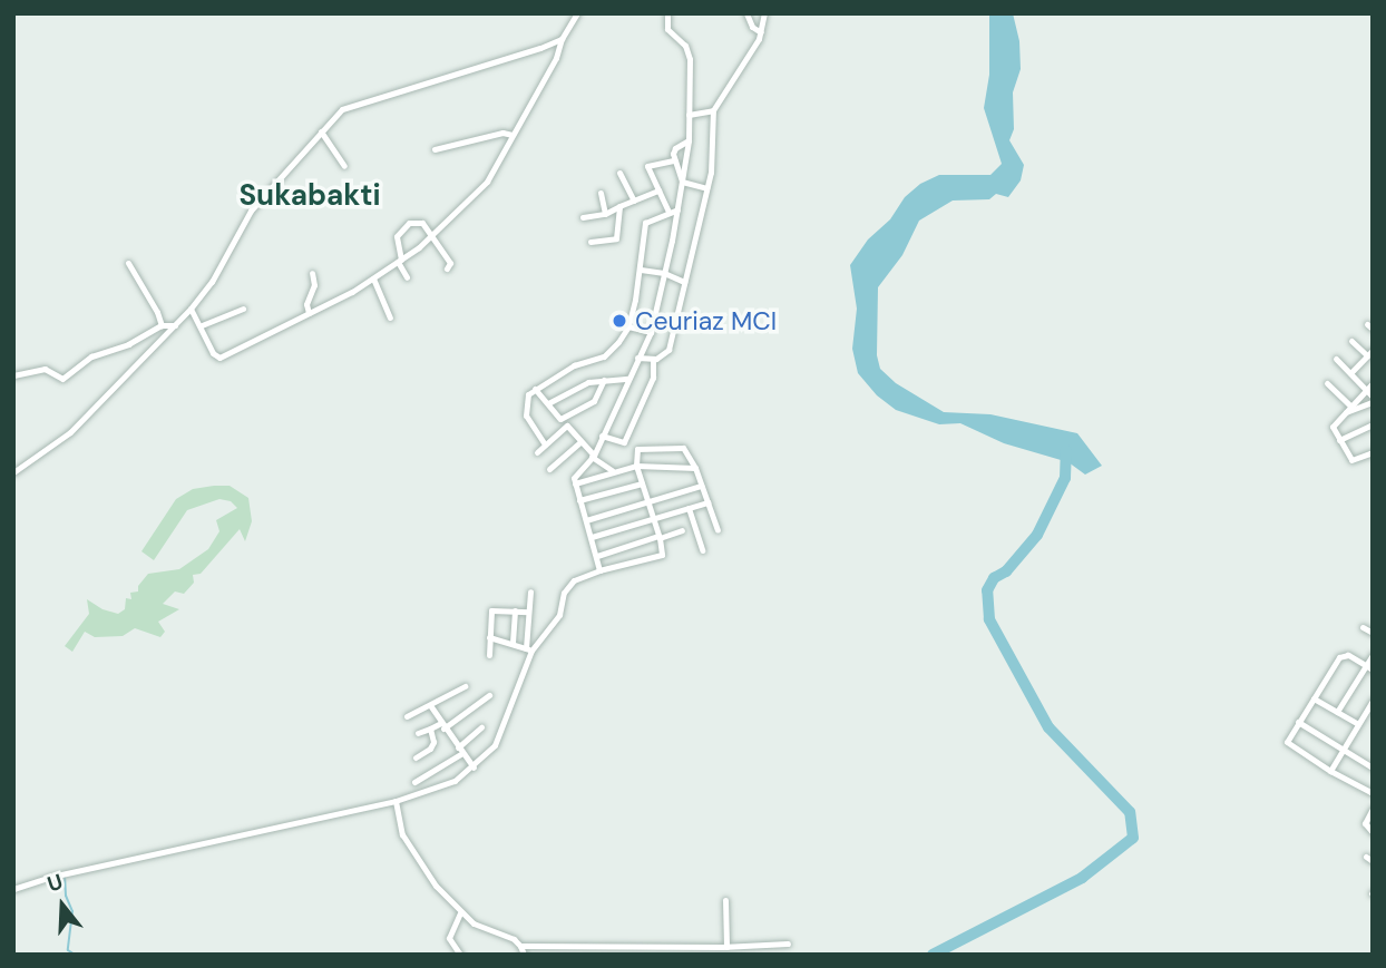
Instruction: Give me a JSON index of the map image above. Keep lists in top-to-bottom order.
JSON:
{
  "districts": ["Sukabakti"],
  "places": ["Ceuriaz MCI"],
  "north": "top"
}
